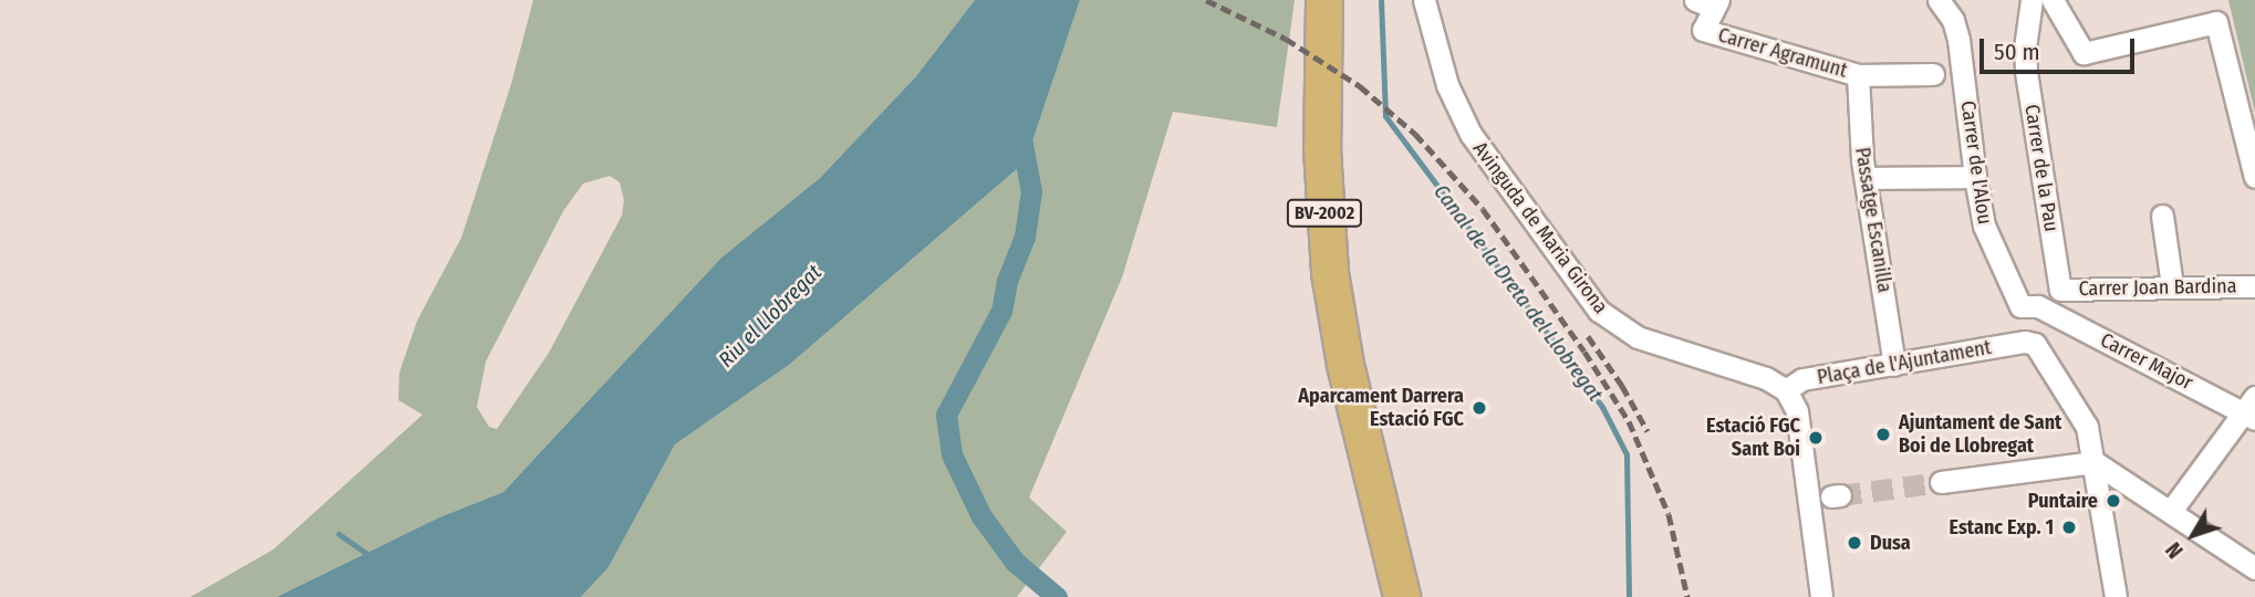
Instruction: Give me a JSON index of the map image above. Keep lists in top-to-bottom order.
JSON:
{
  "streets": {
    "main road": ["BV-2002"],
    "street": [
      "Carrer Agramunt",
      "Carrer de l'Alou",
      "Carrer de la Pau",
      "Passatge Escanilla",
      "Avinguda de Maria Girona",
      "Carrer Joan Bardina",
      "Carrer Major",
      "Plaça de l'Ajuntament"
    ]
  },
  "crossings": [
    ["Carrer Agramunt", "Passatge Escanilla"],
    ["Carrer de l'Alou", "Carrer Major"],
    ["Carrer de la Pau", "Carrer Joan Bardina"],
    ["Passatge Escanilla", "Plaça de l'Ajuntament"],
    ["Avinguda de Maria Girona", "Plaça de l'Ajuntament"]
  ],
  "water": ["Canal de la Dreta del Llobregat", "Riu el Llobregat"],
  "places": [
    "Aparcament Darrera Estació FGC",
    "Ajuntament de Sant Boi de Llobregat",
    "Estació FGC Sant Boi",
    "Puntaire",
    "Estanc Exp. 1",
    "Dusa"
  ],
  "scale_bar": "50 m",
  "north": "bottom left"
}
